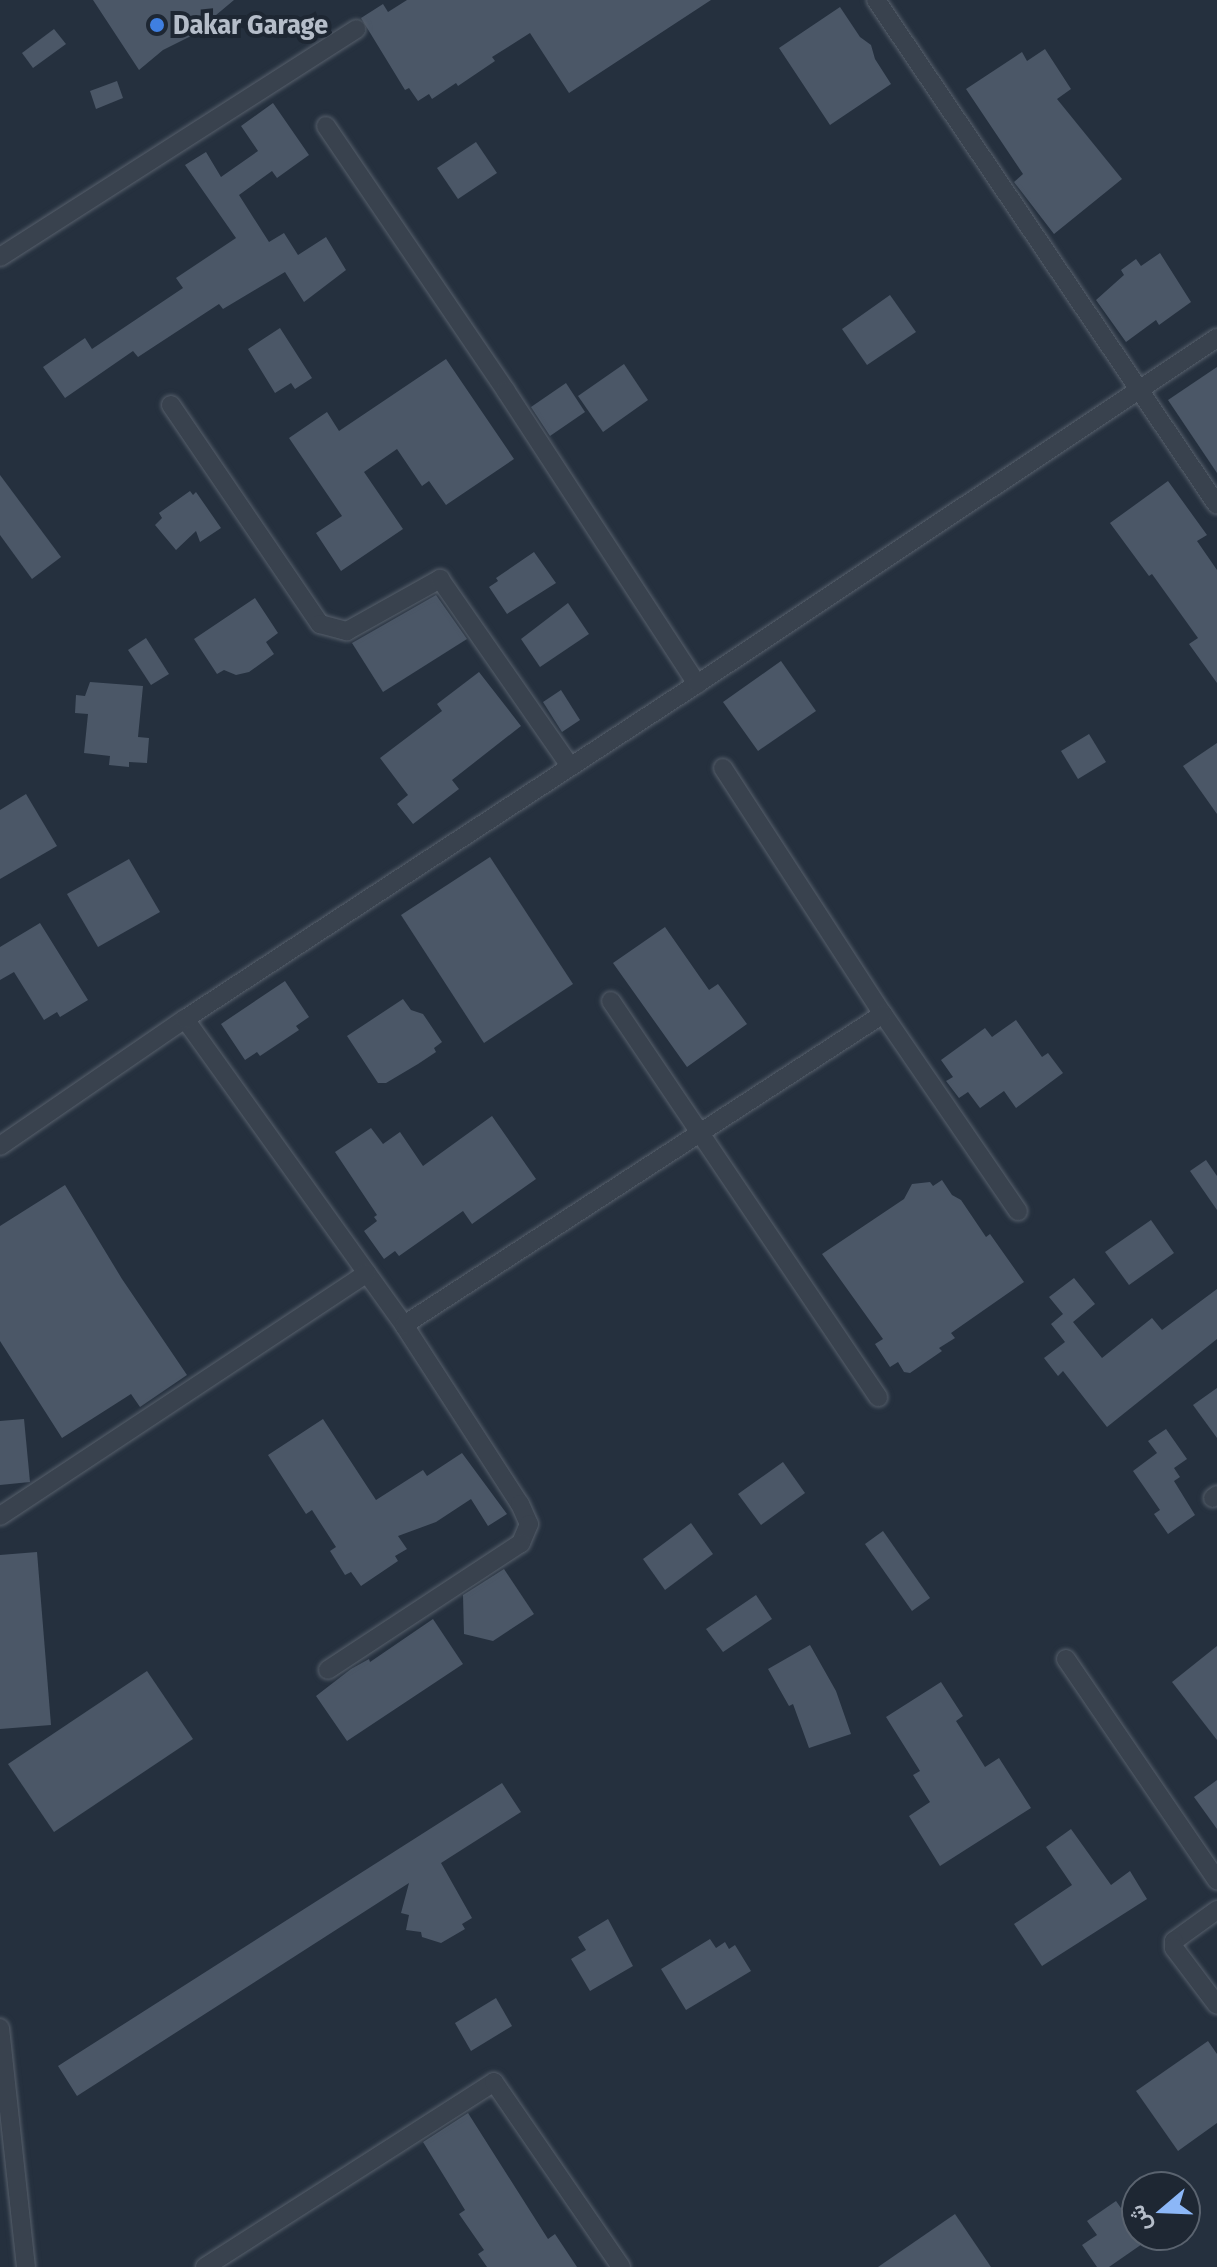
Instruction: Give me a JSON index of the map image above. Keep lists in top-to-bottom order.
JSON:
{
  "places": ["Dakar Garage"],
  "north": "left"
}
